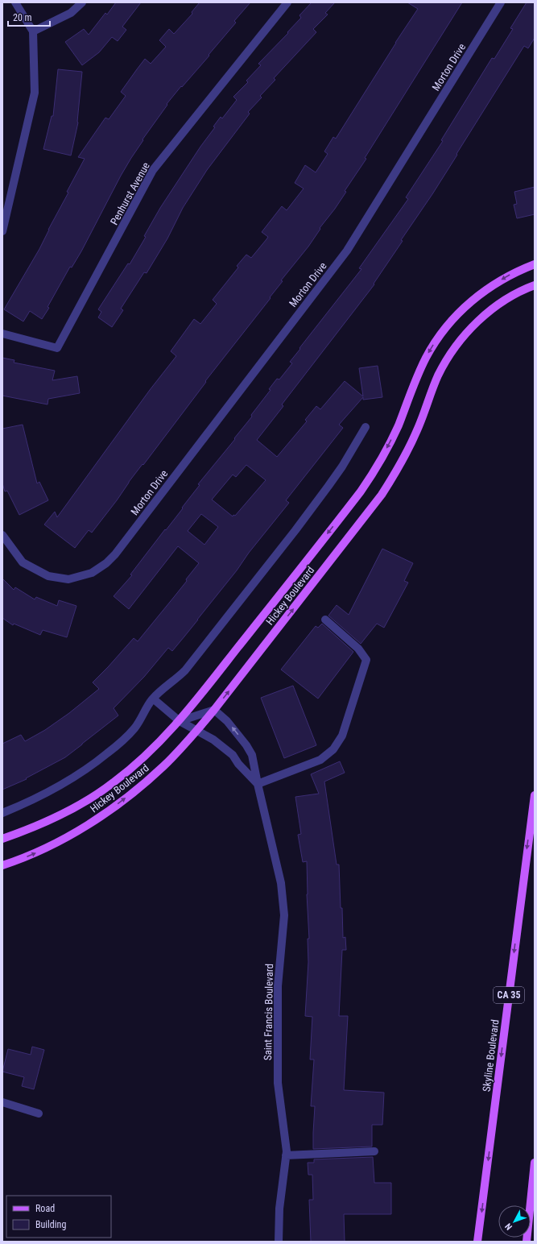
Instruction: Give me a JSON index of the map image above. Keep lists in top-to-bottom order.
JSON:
{
  "streets": {
    "main road": ["Hickey Boulevard", "CA 35", "Skyline Boulevard"],
    "street": ["Morton Drive", "Penhurst Avenue", "Saint Francis Boulevard"]
  },
  "crossings": [
    ["Hickey Boulevard", "Saint Francis Boulevard"]
  ],
  "one_way": ["Skyline Boulevard"],
  "legend": ["Road", "Building"],
  "scale_bar": "20 m",
  "north": "bottom left"
}
